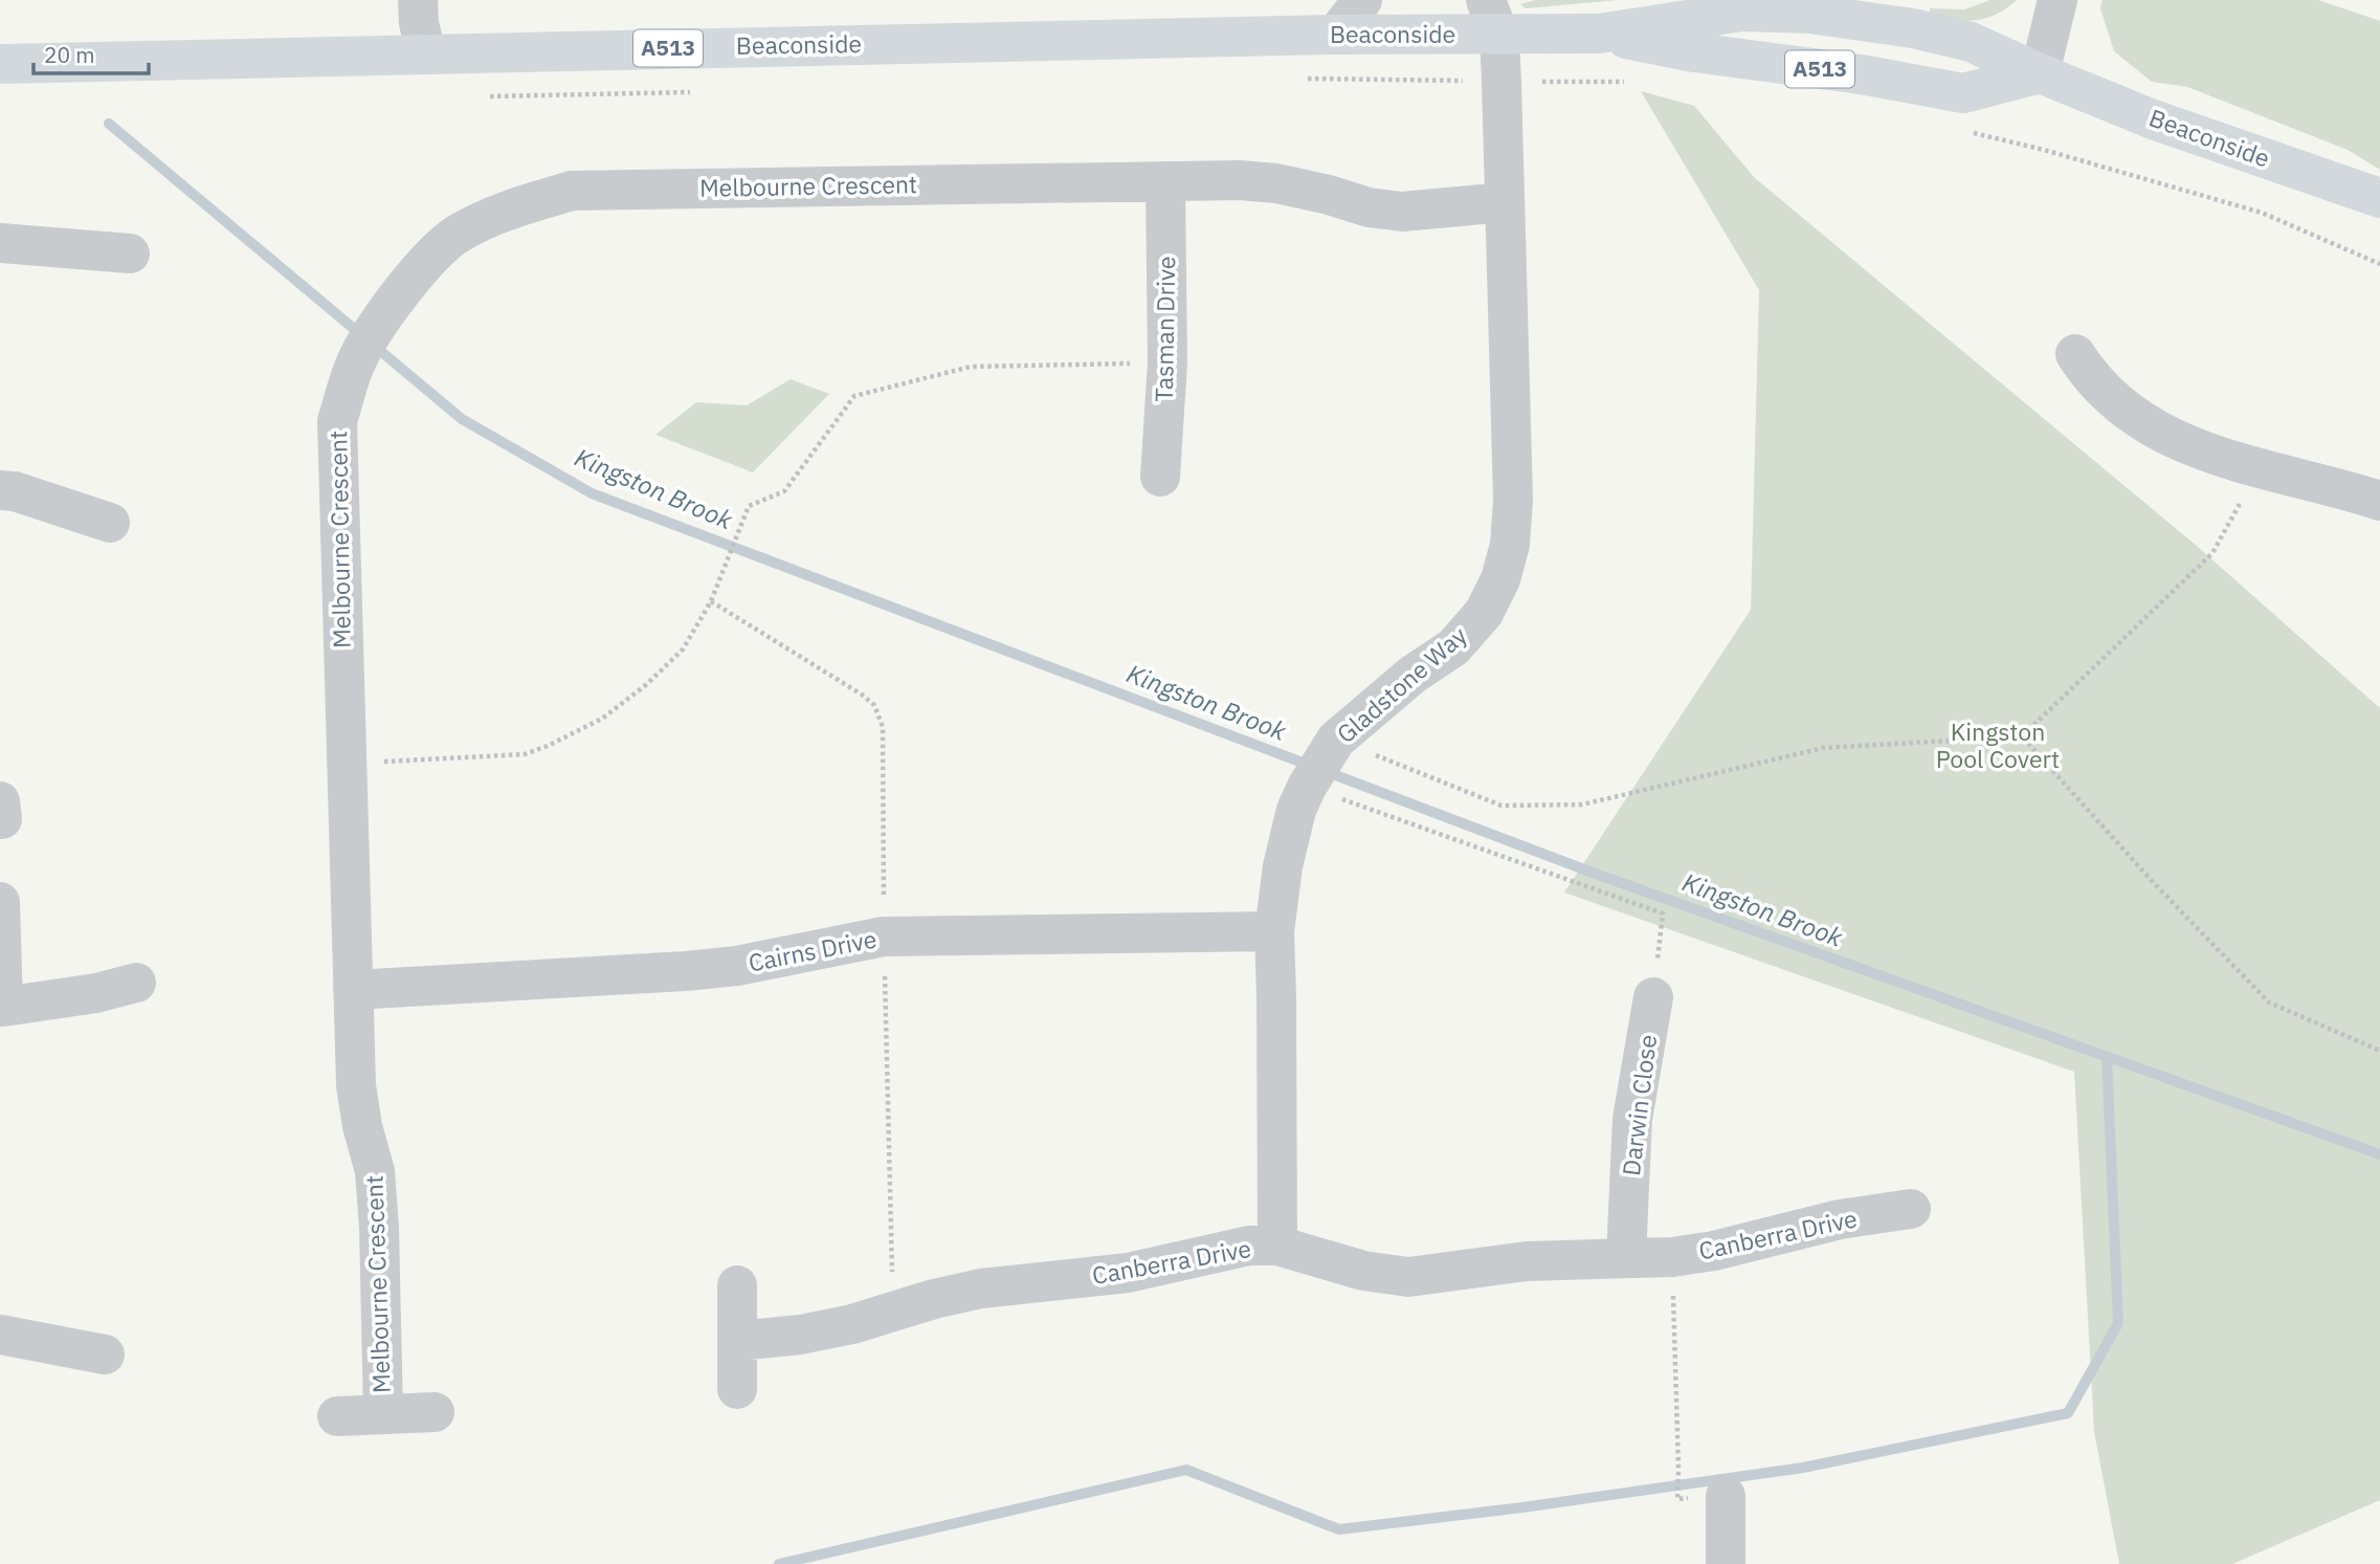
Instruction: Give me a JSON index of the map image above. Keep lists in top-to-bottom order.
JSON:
{
  "streets": {
    "highway": ["Beaconside", "A513"],
    "street": [
      "Melbourne Crescent",
      "Tasman Drive",
      "Gladstone Way",
      "Cairns Drive",
      "Darwin Close",
      "Canberra Drive"
    ]
  },
  "crossings": [
    ["Beaconside", "Gladstone Way"],
    ["Melbourne Crescent", "Tasman Drive"],
    ["Melbourne Crescent", "Gladstone Way"],
    ["Melbourne Crescent", "Cairns Drive"],
    ["Gladstone Way", "Cairns Drive"],
    ["Gladstone Way", "Canberra Drive"],
    ["Darwin Close", "Canberra Drive"]
  ],
  "water": ["Kingston Brook"],
  "parks": ["Kingston Pool Covert"],
  "scale_bar": "20 m"
}
